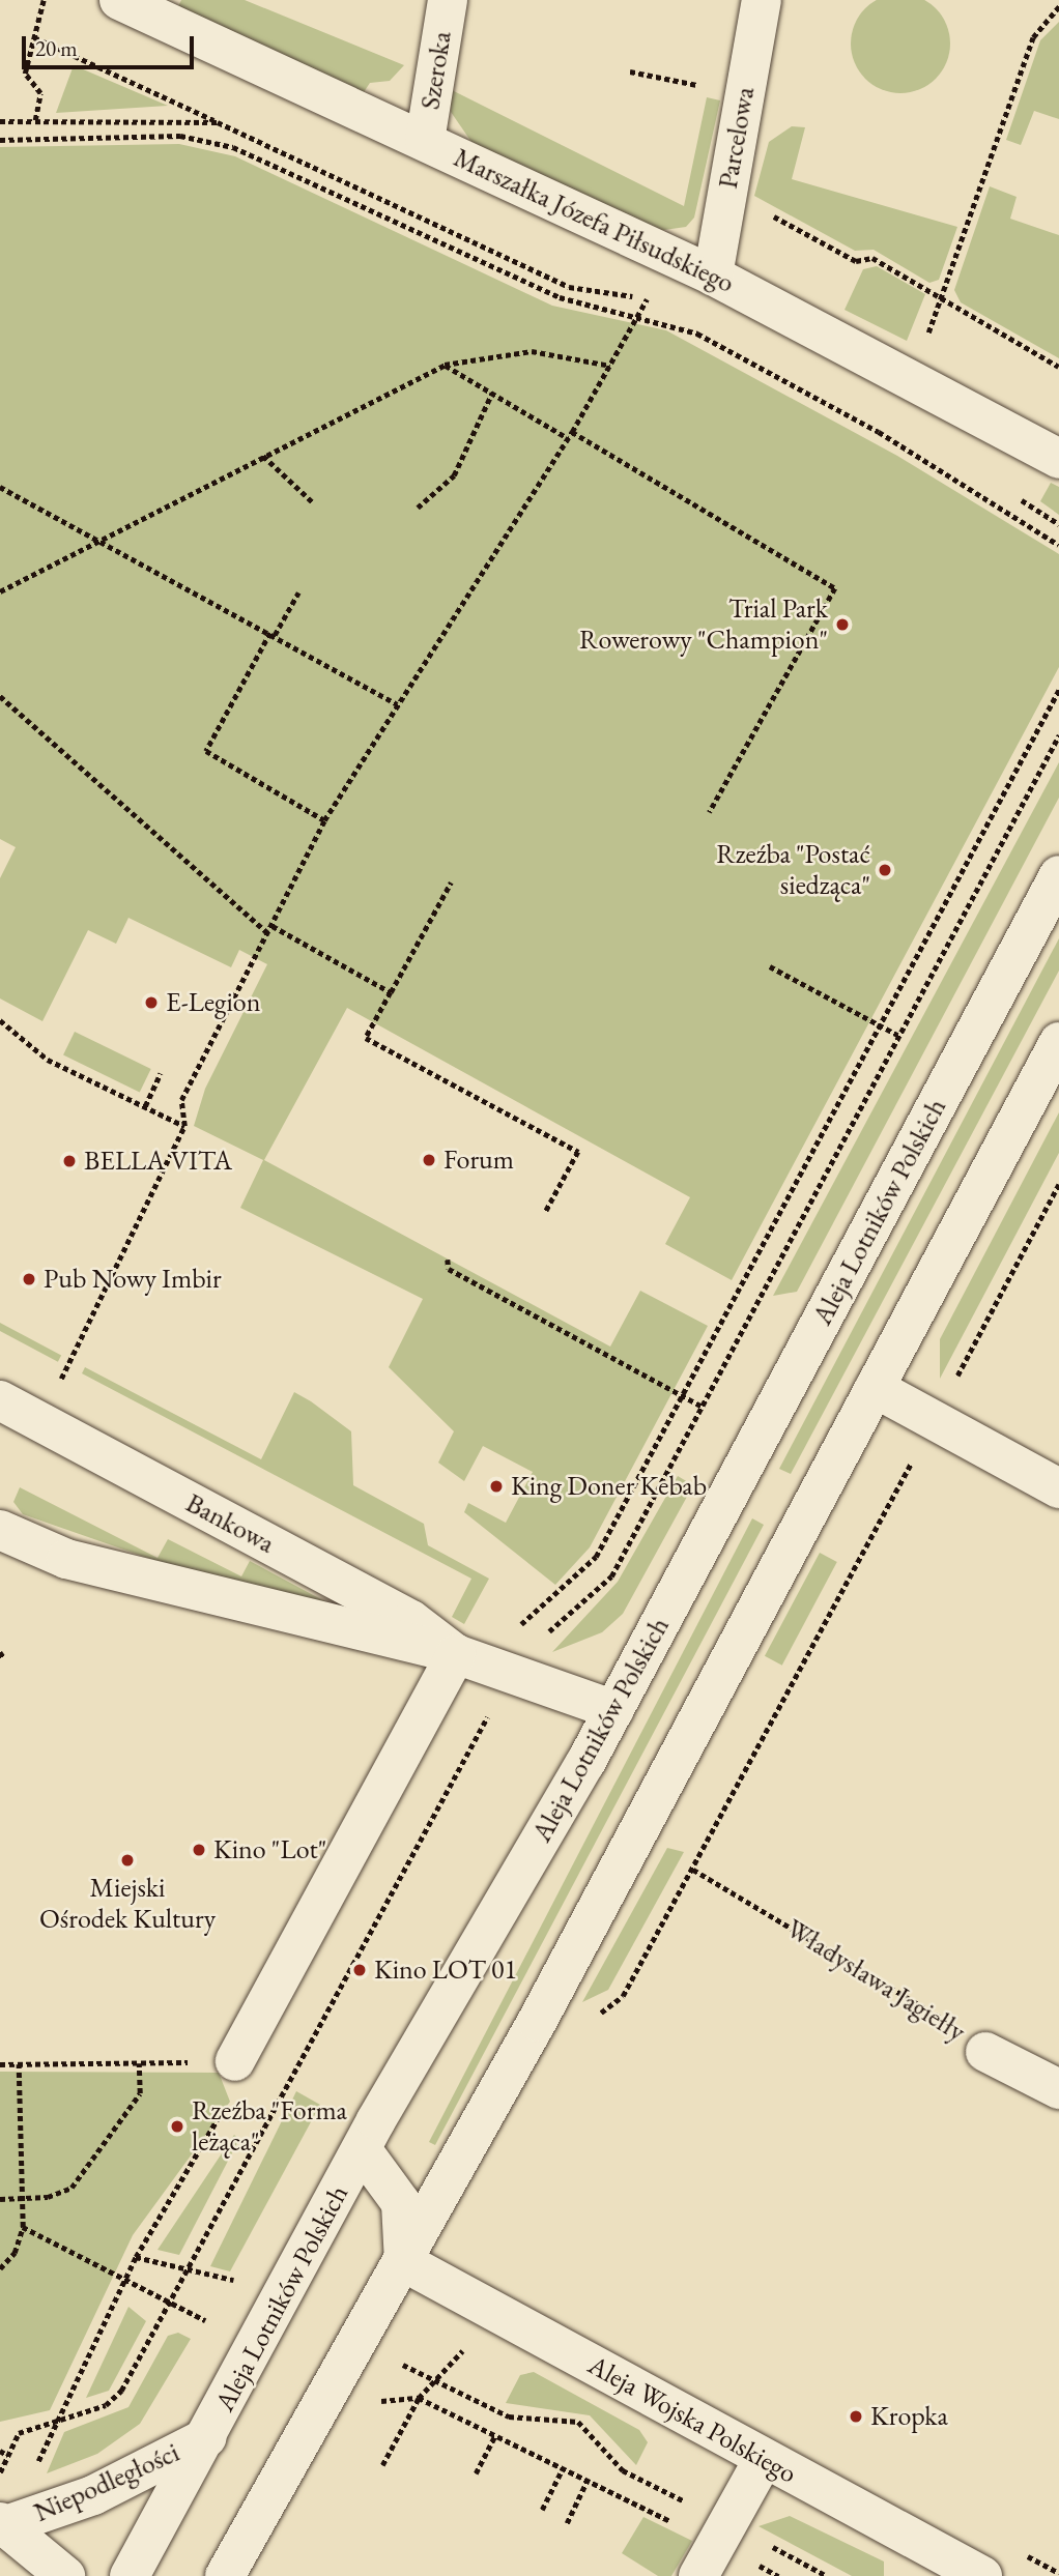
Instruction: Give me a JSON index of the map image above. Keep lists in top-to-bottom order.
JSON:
{
  "streets": {
    "street": [
      "Szeroka",
      "Parcelowa",
      "Marszałka Józefa Piłsudskiego",
      "Aleja Lotników Polskich",
      "Bankowa",
      "Władysława Jagiełły",
      "Aleja Wojska Polskiego",
      "Niepodległości"
    ]
  },
  "crossings": [
    ["Szeroka", "Marszałka Józefa Piłsudskiego"],
    ["Parcelowa", "Marszałka Józefa Piłsudskiego"],
    ["Aleja Lotników Polskich", "Bankowa"],
    ["Aleja Lotników Polskich", "Niepodległości"]
  ],
  "places": [
    "Trial Park Rowerowy \"Champion\"",
    "Rzeźba \"Postać siedząca\"",
    "E-Legion",
    "Forum",
    "BELLA VITA",
    "Pub Nowy Imbir",
    "King Doner Kebab",
    "Kino \"Lot\"",
    "Miejski Ośrodek Kultury",
    "Kino LOT 01",
    "Rzeźba \"Forma leżąca\"",
    "Kropka"
  ],
  "scale_bar": "20 m"
}
